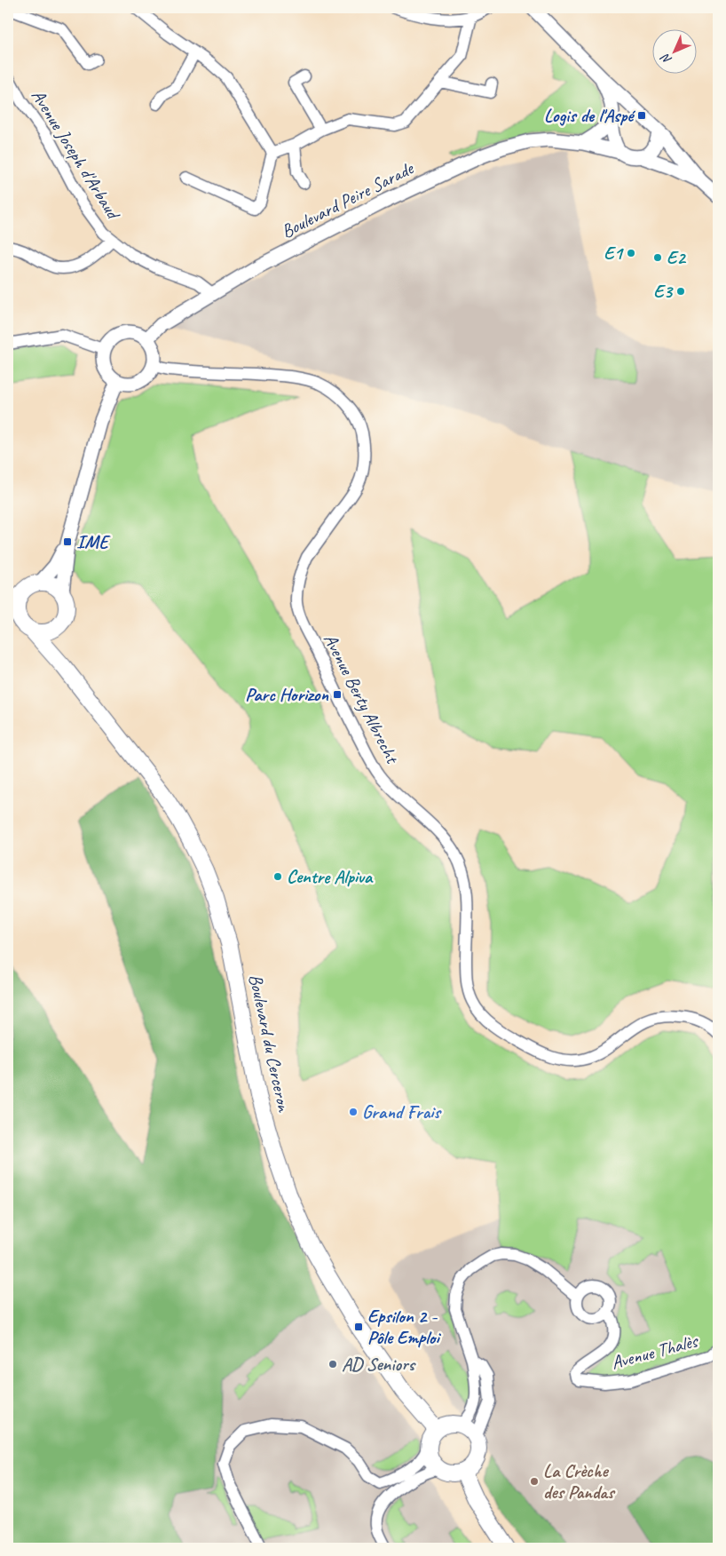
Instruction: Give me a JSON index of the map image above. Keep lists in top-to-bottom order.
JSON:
{
  "streets": {
    "main road": ["Boulevard du Cerceron"],
    "street": [
      "Avenue Joseph d'Arbaud",
      "Boulevard Peire Sarade",
      "Avenue Berty Albrecht",
      "Avenue Thalès"
    ]
  },
  "crossings": [
    ["Avenue Joseph d'Arbaud", "Boulevard Peire Sarade"],
    ["Boulevard Peire Sarade", "Avenue Berty Albrecht"]
  ],
  "places": {
    "transit": [
      "Logis de l'Aspé",
      "IME",
      "Parc Horizon",
      "Epsilon 2 - Pôle Emploi"
    ],
    "other": [
      "E1",
      "E2",
      "E3",
      "Centre Alpiva",
      "Grand Frais",
      "AD Seniors",
      "La Crèche des Pandas"
    ]
  },
  "north": "bottom left"
}
